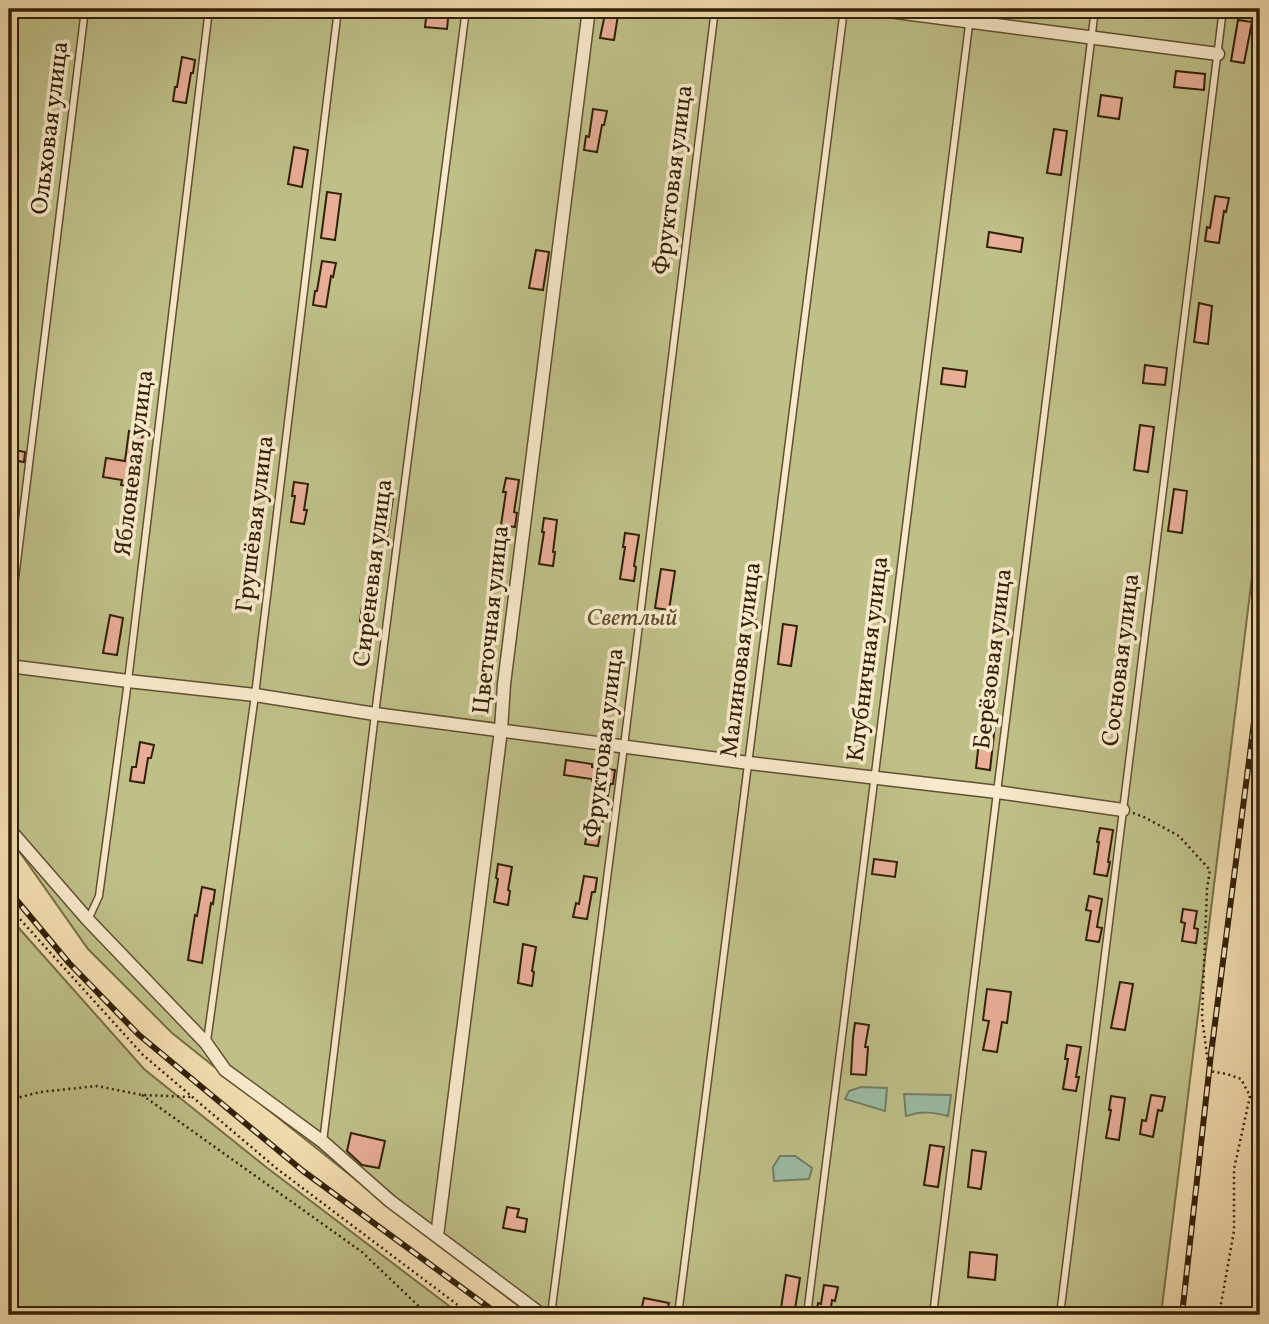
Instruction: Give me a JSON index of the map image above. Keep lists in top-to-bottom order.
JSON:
{
  "streets": {
    "street": ["Цветочная улица"],
    "lane": [
      "Ольховая улица",
      "Фруктовая улица",
      "Яблоневая улица",
      "Грушёвая улица",
      "Сиреневая улица",
      "Клубничная улица",
      "Берёзовая улица",
      "Малиновая улица",
      "Сосновая улица"
    ]
  },
  "parks": ["Светлый"]
}
